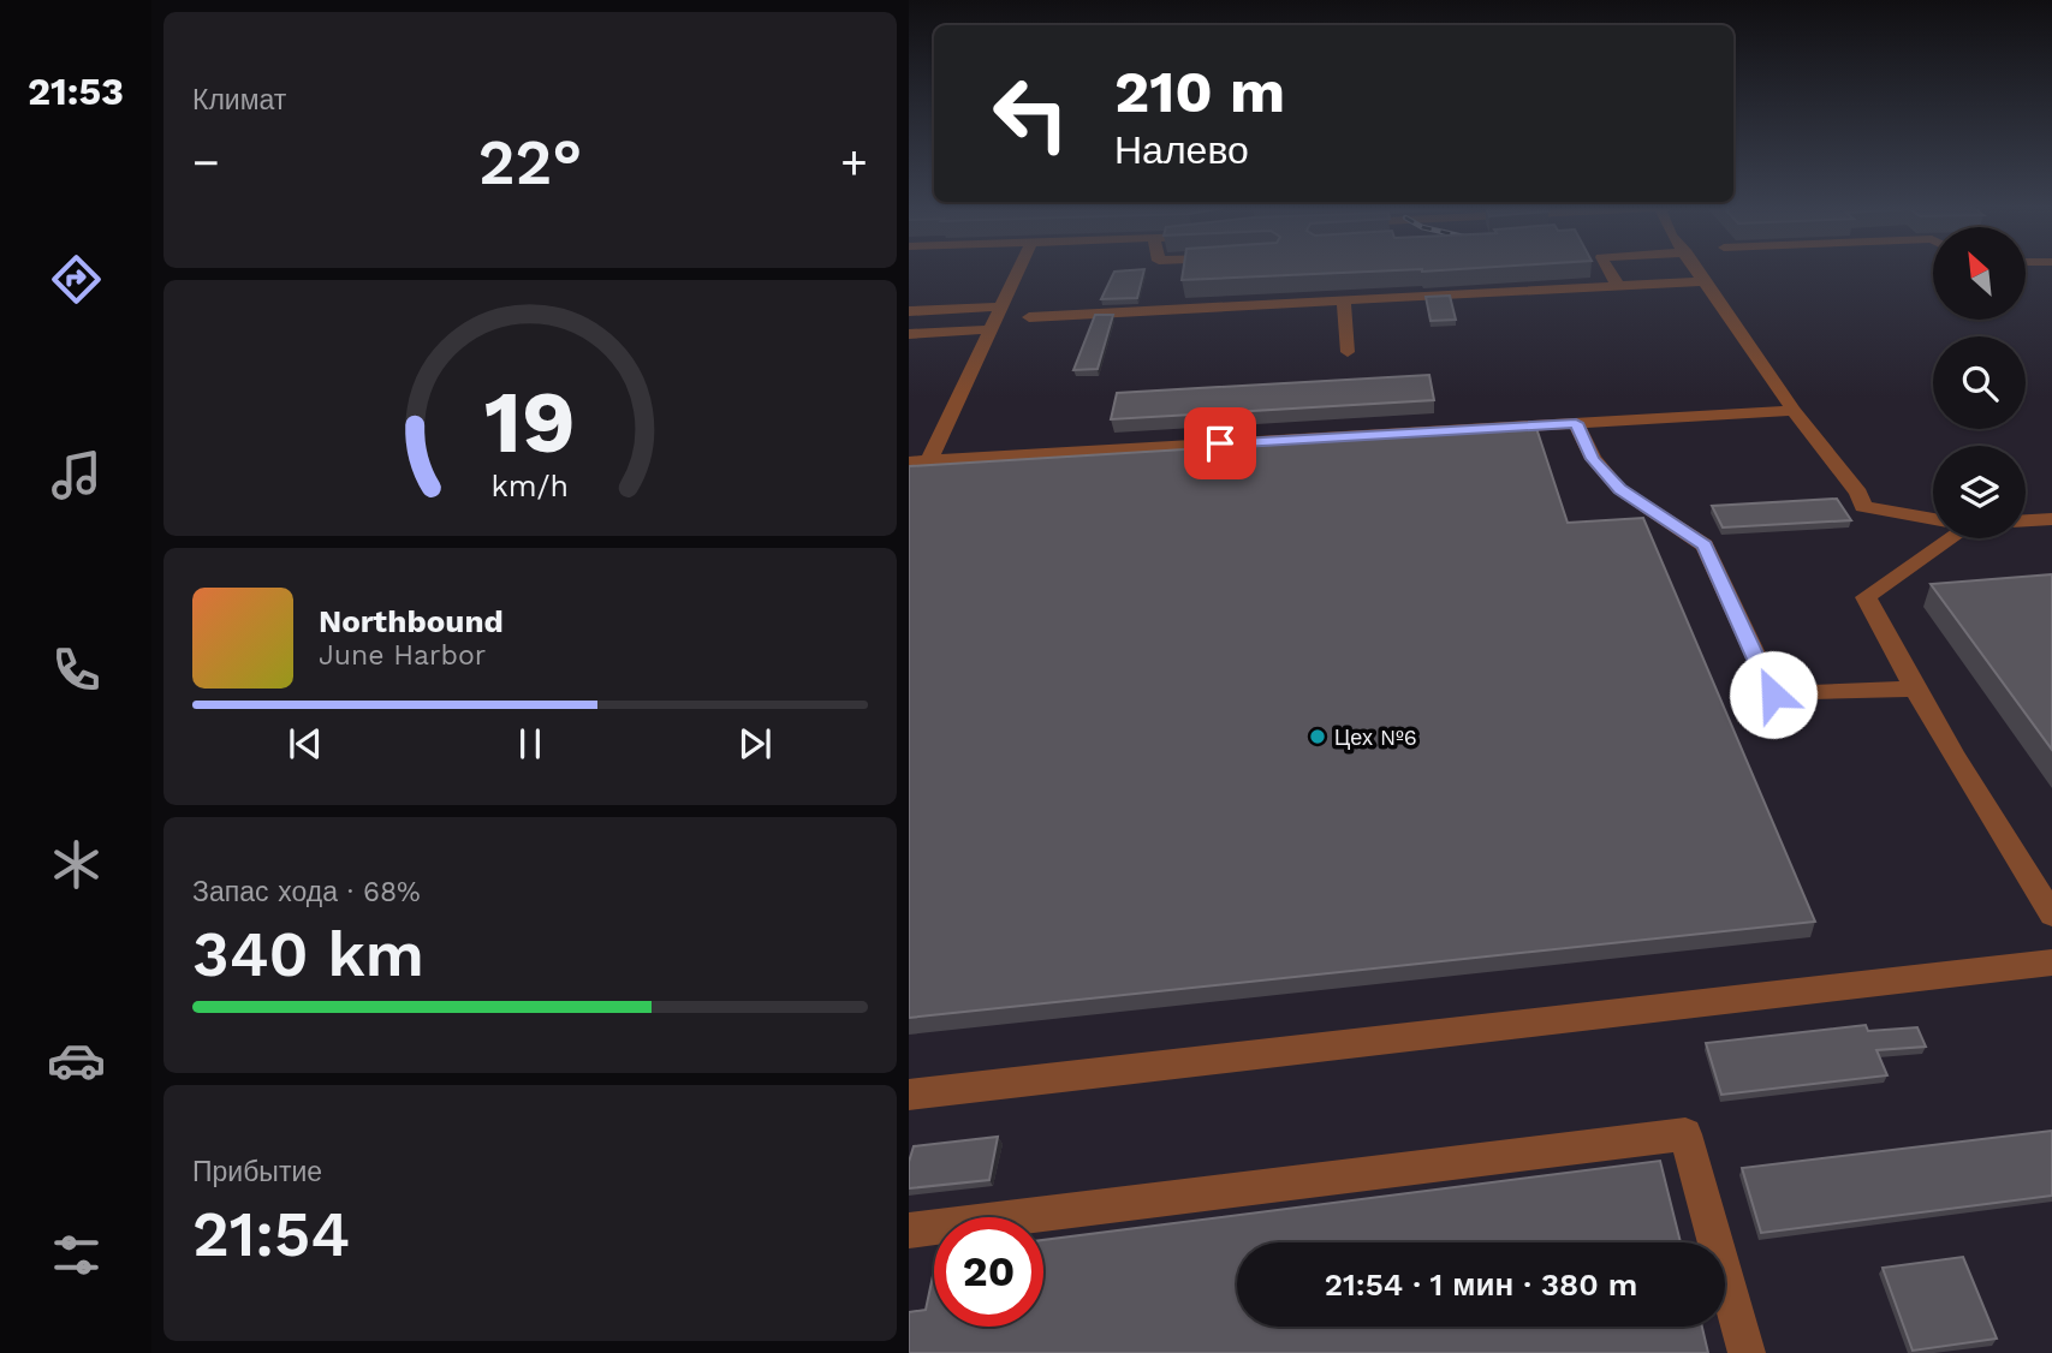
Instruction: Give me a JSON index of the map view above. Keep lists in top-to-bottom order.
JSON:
{
  "places": ["Цех №6"],
  "north": "top left",
  "page": {
    "tabs": "21:53",
    "tile": [
      "Климат",
      ["Запас хода · 68%", "340 km"],
      ["Прибытие", "21:54"]
    ],
    "turn": ["210 m", "Налево"],
    "heat": ["−", "22°", "+"],
    "song": ["Northbound", "June Harbor"],
    "limit": "20",
    "trip": "21:54 · 1 мин · 380 m",
    "gauge": ["19", "km/h"]
  }
}
